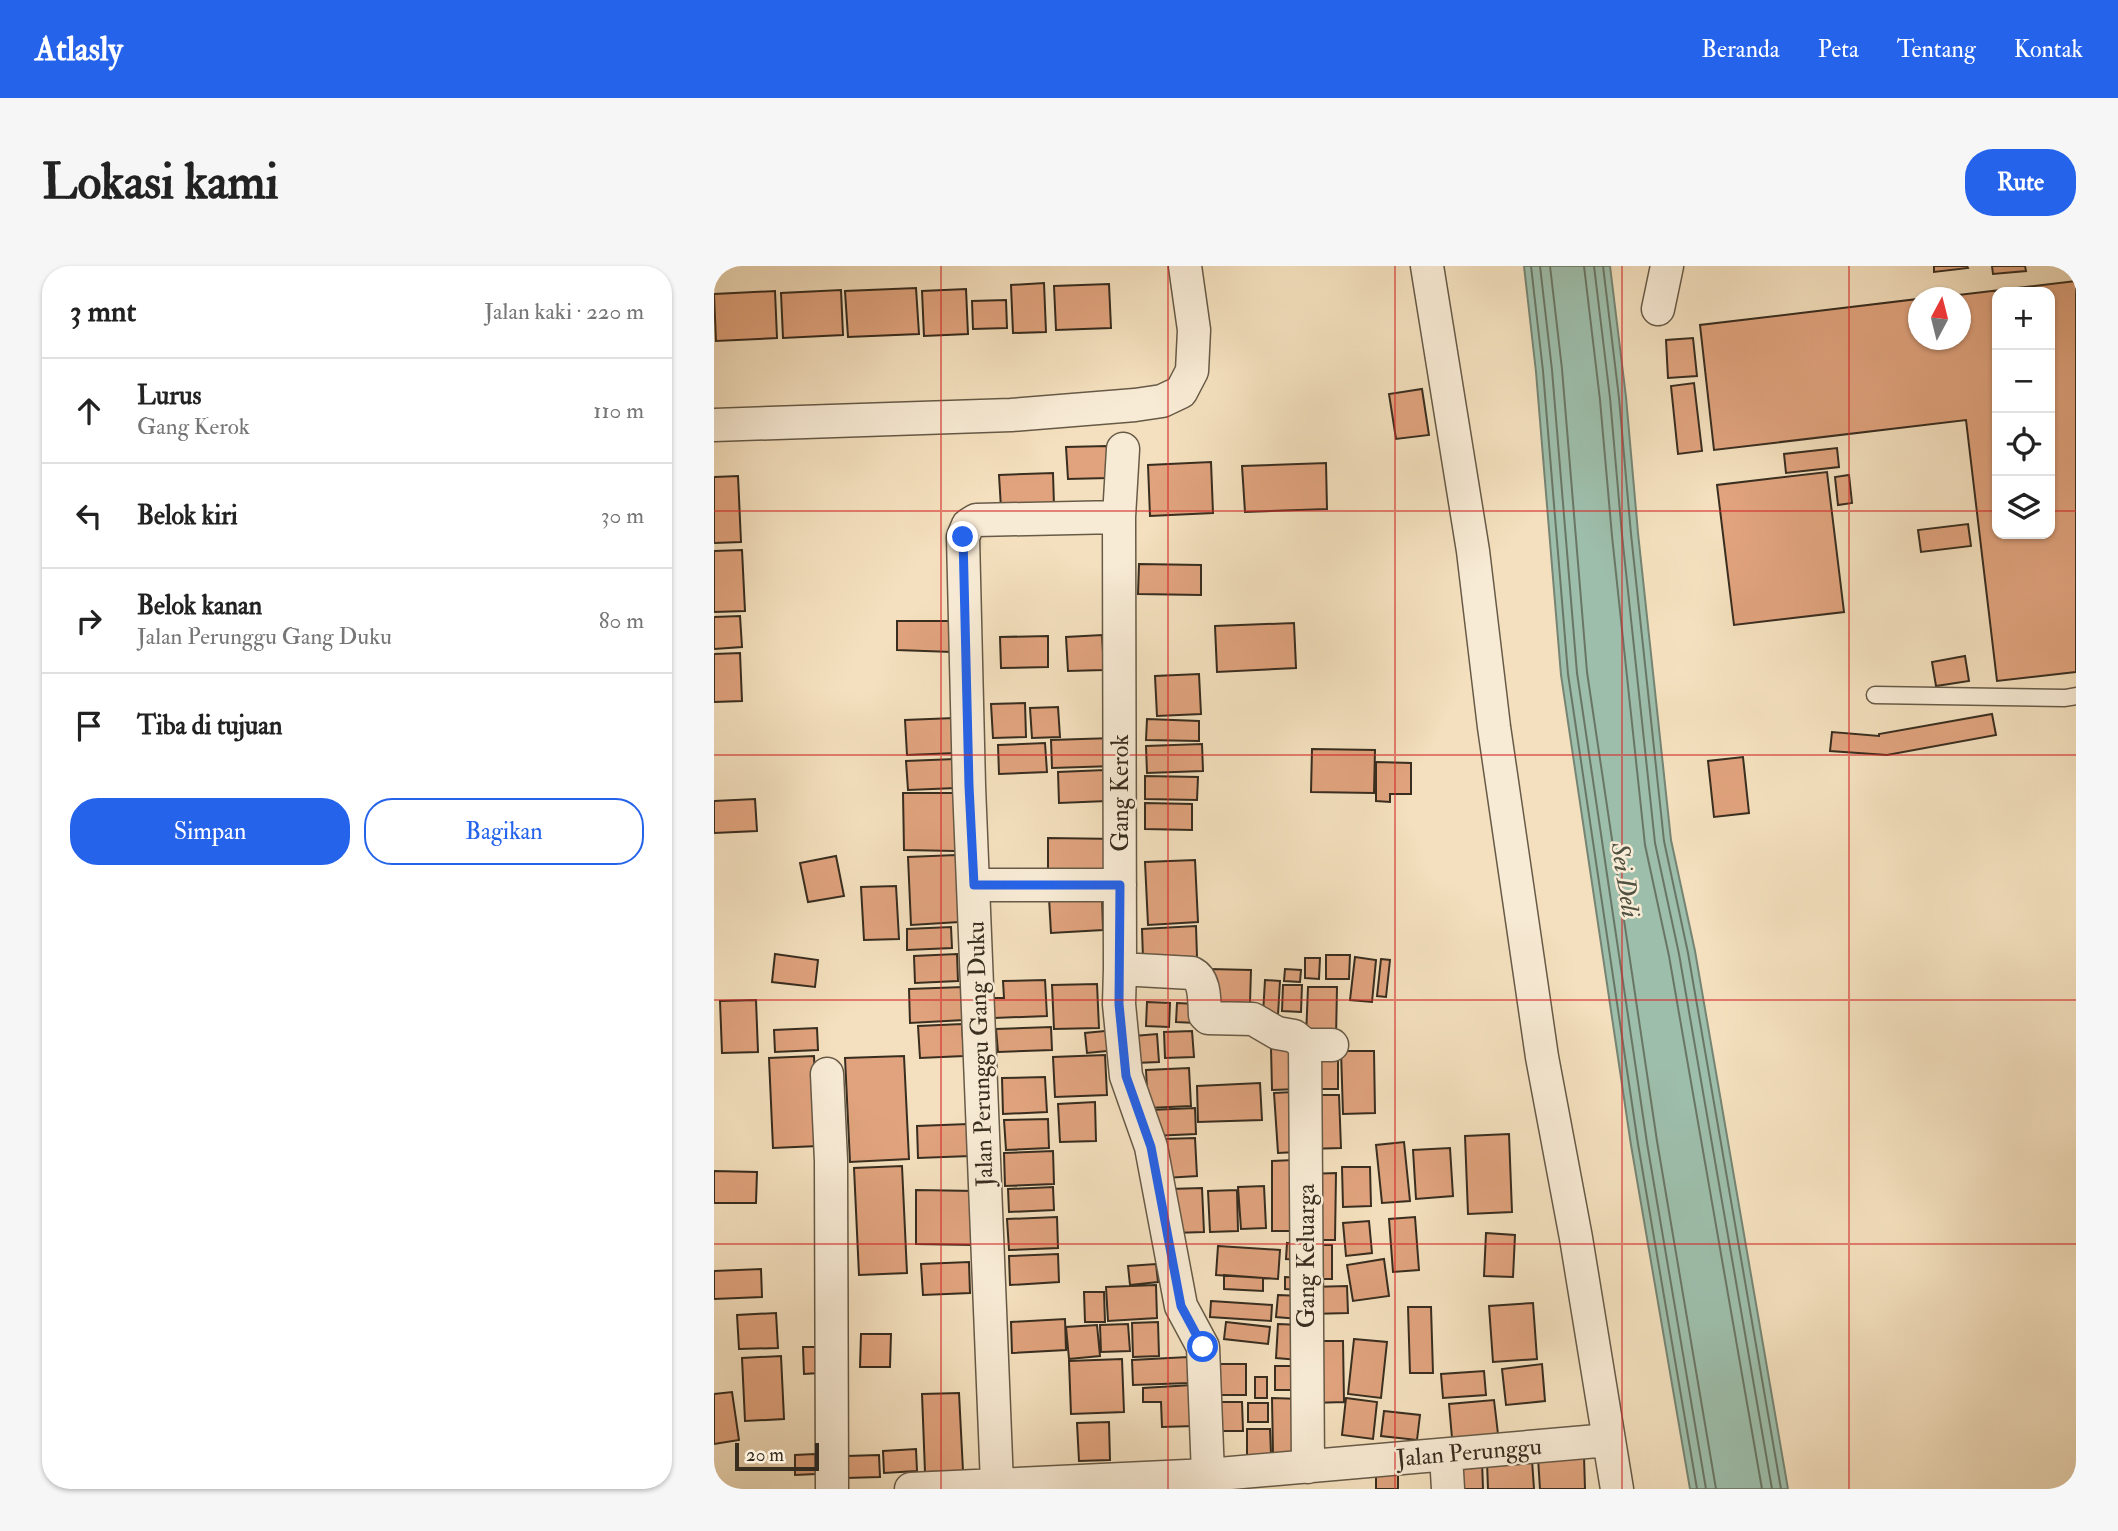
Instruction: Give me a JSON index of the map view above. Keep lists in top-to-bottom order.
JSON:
{
  "streets": {
    "street": [
      "Gang Kerok",
      "Jalan Perunggu Gang Duku",
      "Gang Keluarga",
      "Jalan Perunggu"
    ]
  },
  "crossings": [
    ["Gang Kerok", "Jalan Perunggu Gang Duku"],
    ["Gang Kerok", "Gang Keluarga"],
    ["Gang Kerok", "Jalan Perunggu"],
    ["Jalan Perunggu Gang Duku", "Jalan Perunggu"],
    ["Gang Keluarga", "Jalan Perunggu"]
  ],
  "water": ["Sei Deli"],
  "scale_bar": "20 m",
  "north": "top",
  "page": {
    "header": "Atlasly",
    "nav": [
      "Beranda",
      "Peta",
      "Tentang",
      "Kontak"
    ],
    "buttons": [
      "Rute",
      ["Simpan", "Bagikan"]
    ],
    "title": "Lokasi kami",
    "heading": ["3 mnt", "Jalan kaki · 220 m"],
    "map_buttons": ["+", "−"],
    "list": [
      ["Lurus", "Gang Kerok", "110 m"],
      ["Belok kiri", "30 m"],
      ["Belok kanan", "Jalan Perunggu Gang Duku", "80 m"],
      "Tiba di tujuan"
    ],
    "scale": "20 m"
  }
}
